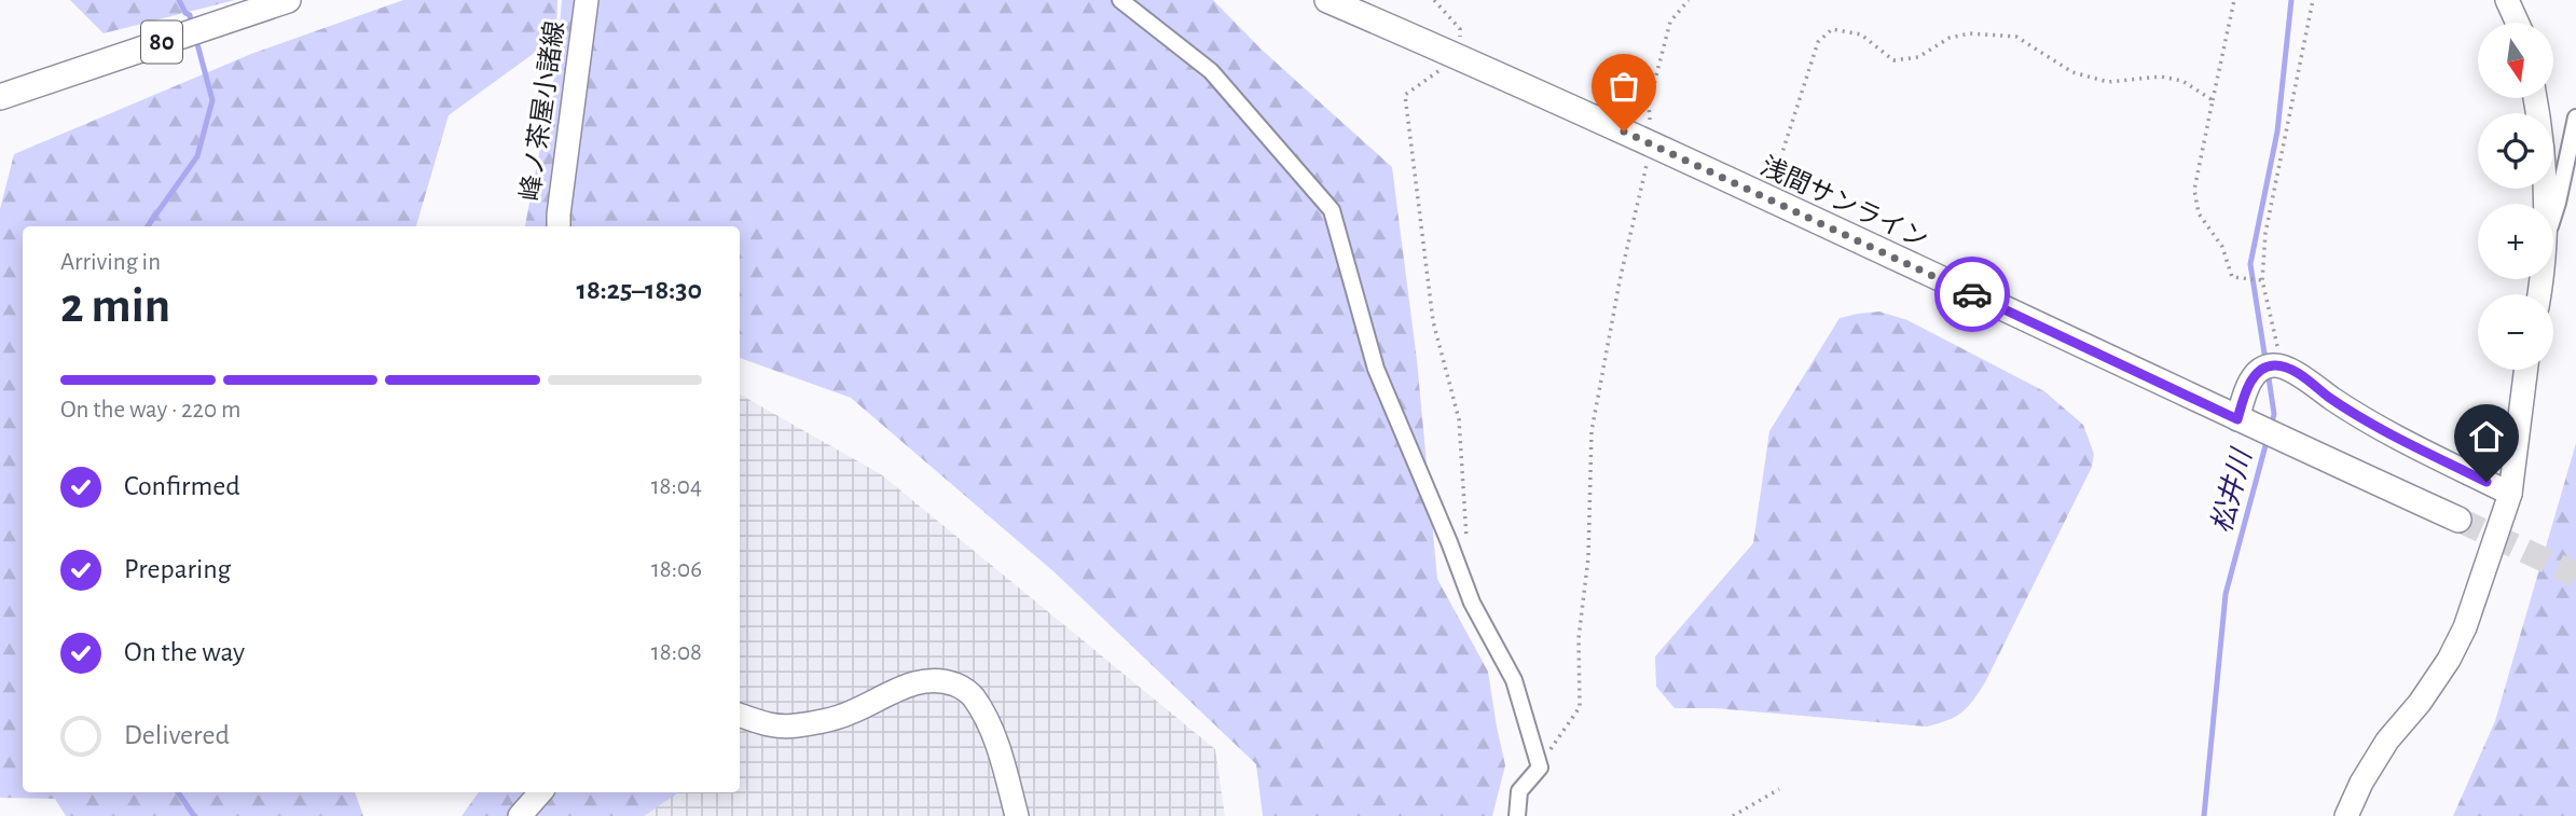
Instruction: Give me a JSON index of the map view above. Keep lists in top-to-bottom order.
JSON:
{
  "streets": {
    "main road": ["80", "浅間サンライン"],
    "street": ["峰ノ茶屋小諸線"]
  },
  "water": ["松井川"],
  "north": "bottom",
  "page": {
    "map_buttons": ["+", "−"],
    "heading": ["2 min", "Arriving in", "18:25–18:30"],
    "bar": "On the way · 220 m",
    "list": [
      ["Confirmed", "18:04"],
      ["Preparing", "18:06"],
      ["On the way", "18:08"],
      "Delivered"
    ]
  }
}
